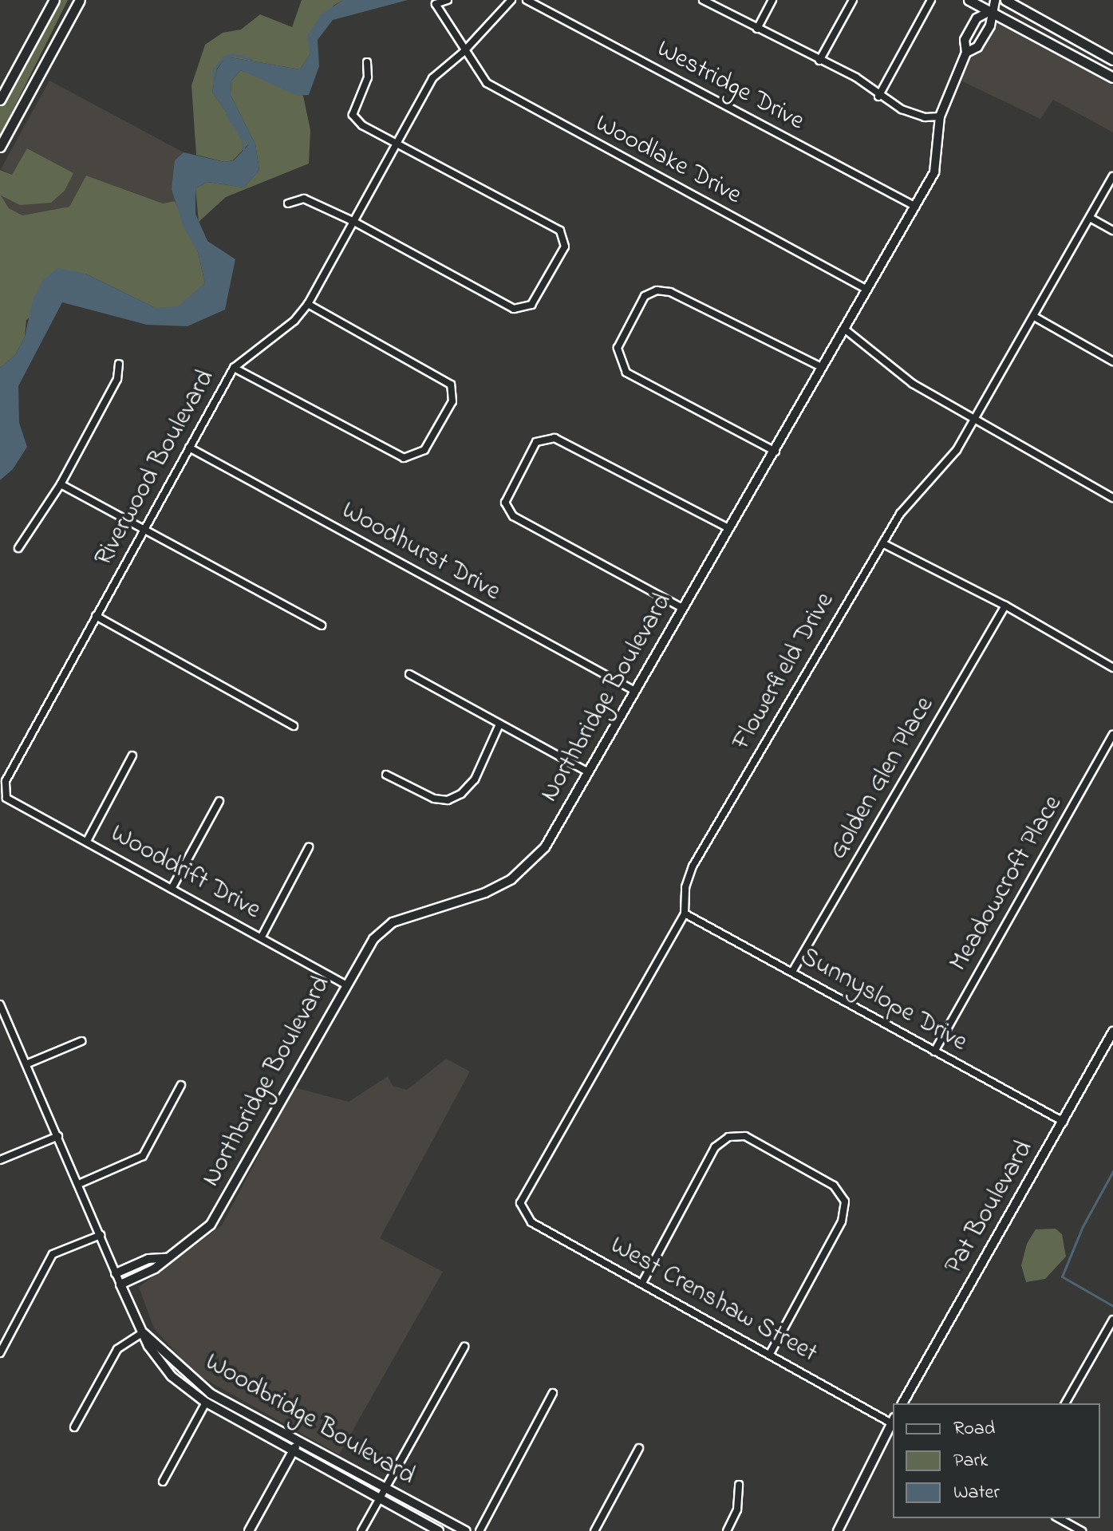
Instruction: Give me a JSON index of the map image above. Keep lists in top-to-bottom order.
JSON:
{
  "streets": {
    "street": [
      "Westridge Drive",
      "Woodlake Drive",
      "Riverwood Boulevard",
      "Woodhurst Drive",
      "Flowerfield Drive",
      "Northbridge Boulevard",
      "Golden Glen Place",
      "Wooddrift Drive",
      "Meadowcroft Place",
      "Sunnyslope Drive",
      "Pat Boulevard",
      "West Crenshaw Street",
      "Woodbridge Boulevard"
    ]
  },
  "crossings": [
    ["Westridge Drive", "Northbridge Boulevard"],
    ["Woodlake Drive", "Riverwood Boulevard"],
    ["Woodlake Drive", "Northbridge Boulevard"],
    ["Riverwood Boulevard", "Woodhurst Drive"],
    ["Riverwood Boulevard", "Wooddrift Drive"],
    ["Woodhurst Drive", "Northbridge Boulevard"],
    ["Flowerfield Drive", "Sunnyslope Drive"],
    ["Flowerfield Drive", "West Crenshaw Street"],
    ["Northbridge Boulevard", "Wooddrift Drive"],
    ["Northbridge Boulevard", "Woodbridge Boulevard"],
    ["Golden Glen Place", "Sunnyslope Drive"],
    ["Meadowcroft Place", "Sunnyslope Drive"],
    ["Sunnyslope Drive", "Pat Boulevard"]
  ],
  "legend": ["Road", "Park", "Water"]
}
